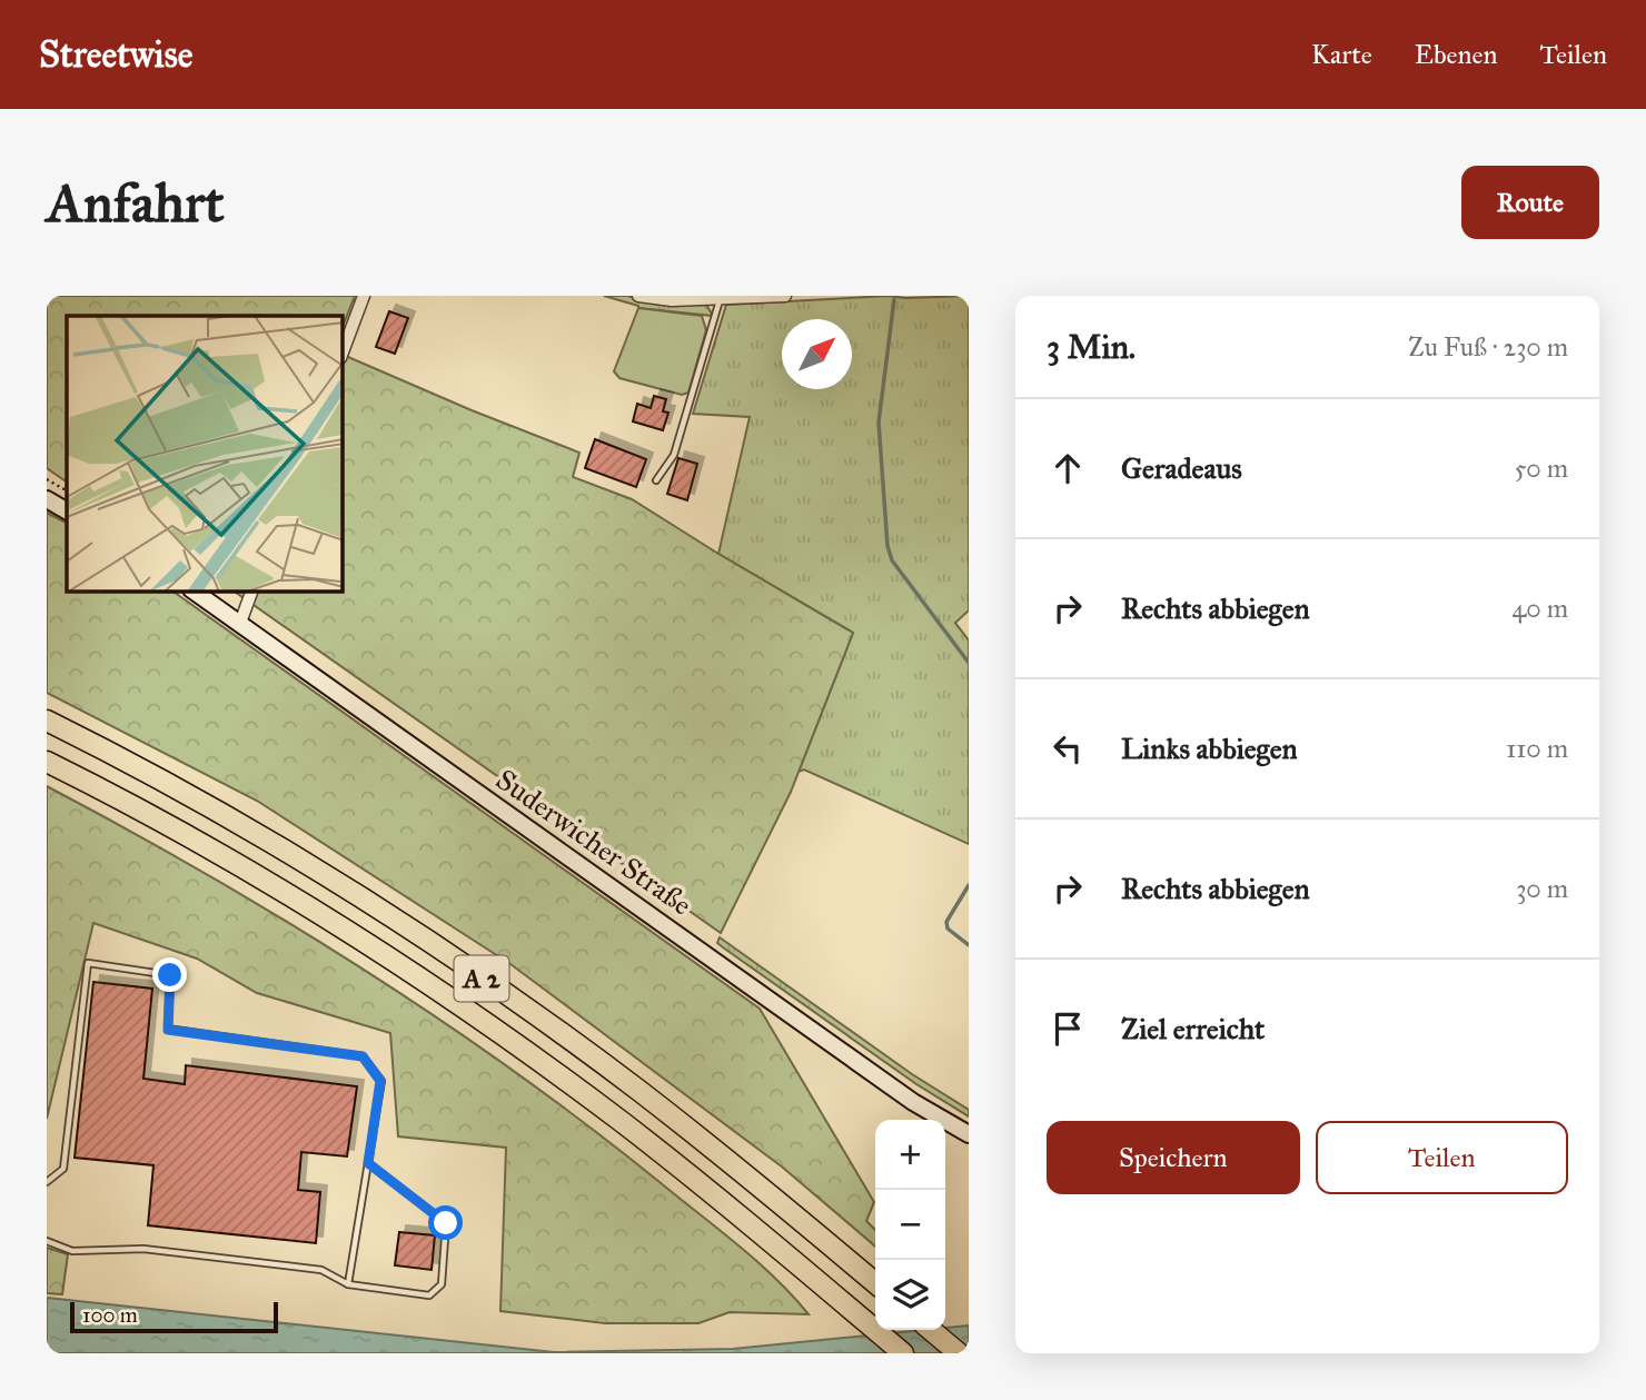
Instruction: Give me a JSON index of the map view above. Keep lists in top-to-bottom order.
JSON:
{
  "streets": {
    "highway": ["A 2"],
    "main road": ["Suderwicher Straße"]
  },
  "scale_bar": "100 m",
  "north": "top right",
  "page": {
    "header": "Streetwise",
    "nav": ["Karte", "Ebenen", "Teilen"],
    "buttons": [
      "Route",
      ["Speichern", "Teilen"]
    ],
    "title": "Anfahrt",
    "heading": ["3 Min.", "Zu Fuß · 230 m"],
    "list": [
      ["Geradeaus", "50 m"],
      ["Rechts abbiegen", "40 m"],
      ["Links abbiegen", "110 m"],
      ["Rechts abbiegen", "30 m"],
      "Ziel erreicht"
    ],
    "map_buttons": ["+", "−"],
    "scale": "100 m"
  }
}
